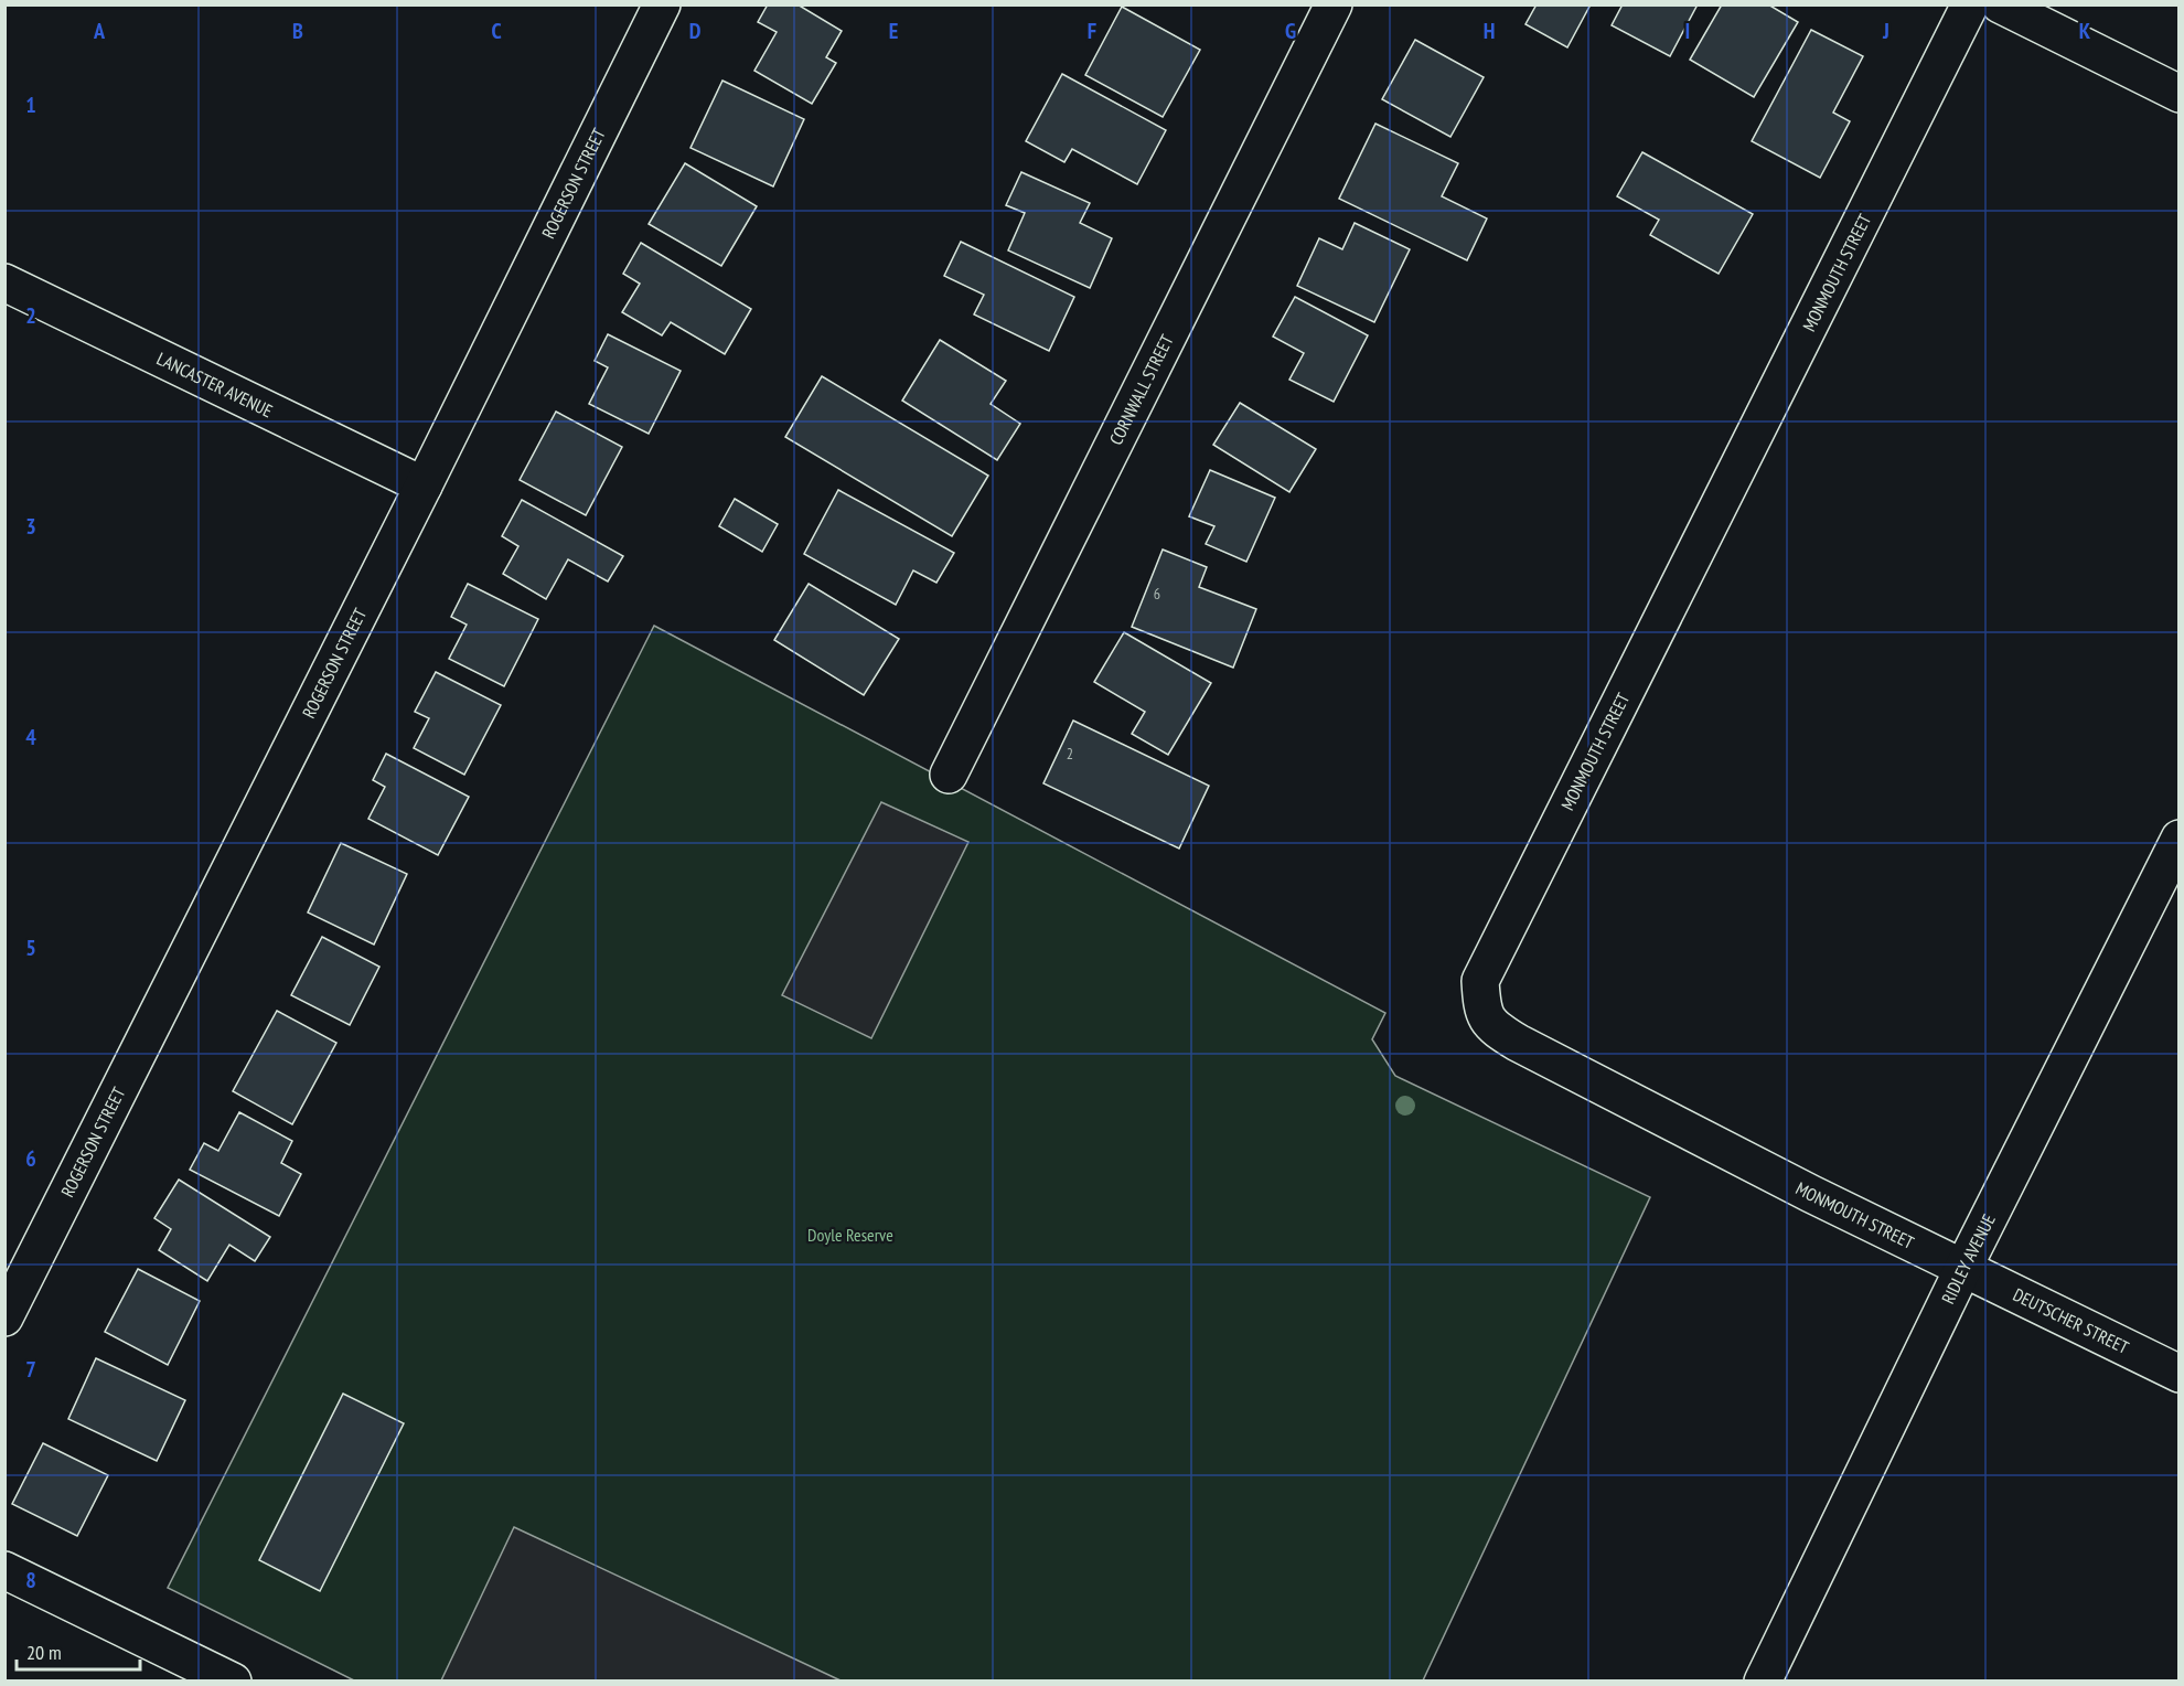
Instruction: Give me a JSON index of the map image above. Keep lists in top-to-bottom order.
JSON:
{
  "streets": {
    "street": [
      "ROGERSON STREET",
      "MONMOUTH STREET",
      "LANCASTER AVENUE",
      "CORNWALL STREET",
      "RIDLEY AVENUE",
      "DEUTSCHER STREET"
    ]
  },
  "crossings": [
    ["ROGERSON STREET", "LANCASTER AVENUE"],
    ["MONMOUTH STREET", "RIDLEY AVENUE"],
    ["MONMOUTH STREET", "DEUTSCHER STREET"],
    ["RIDLEY AVENUE", "DEUTSCHER STREET"]
  ],
  "parks": ["Doyle Reserve"],
  "house_numbers": ["6", "2"],
  "scale_bar": "20 m",
  "grid": {
    "columns": [
      "A",
      "B",
      "C",
      "D",
      "E",
      "F",
      "G",
      "H",
      "I",
      "J",
      "K"
    ],
    "rows": [
      "1",
      "2",
      "3",
      "4",
      "5",
      "6",
      "7",
      "8"
    ]
  }
}
